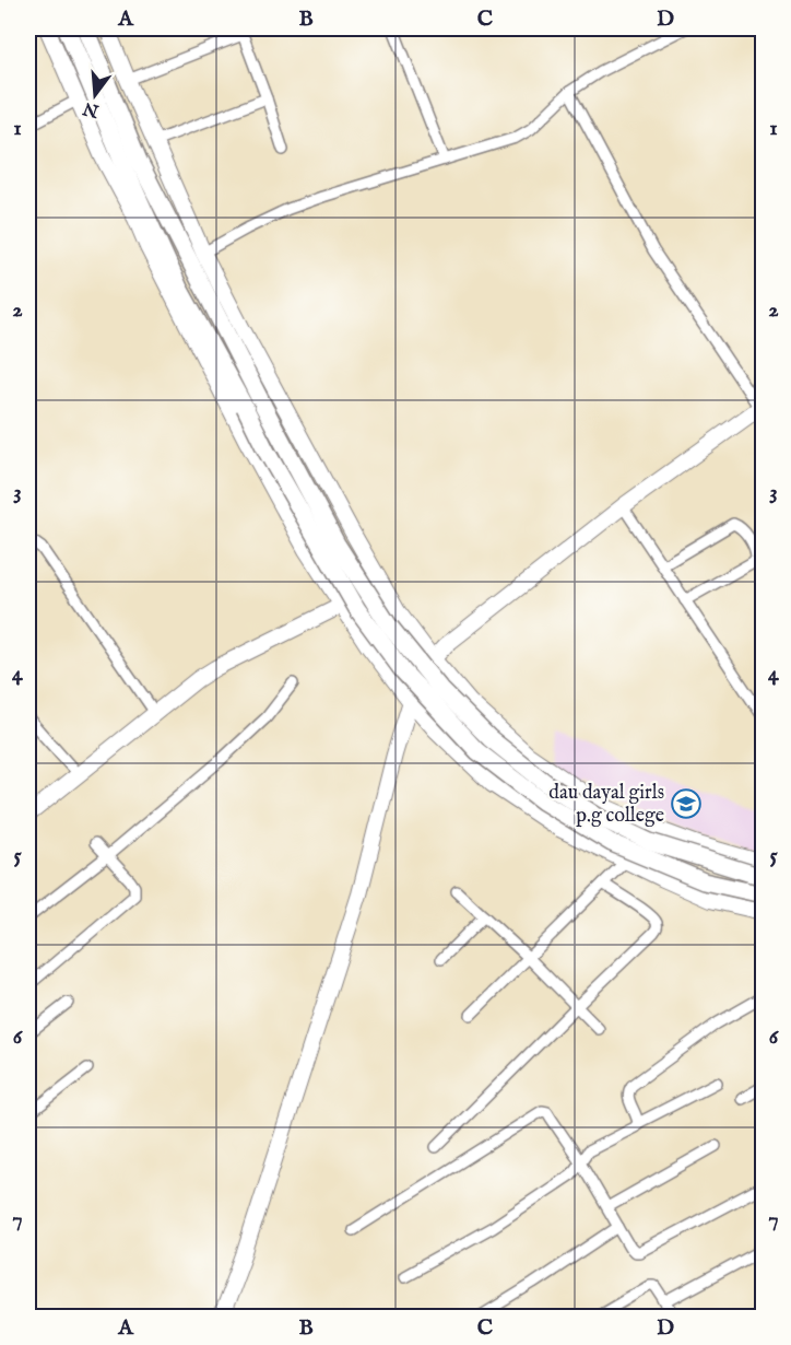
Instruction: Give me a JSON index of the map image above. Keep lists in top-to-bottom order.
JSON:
{
  "places": {
    "school or university": ["dau dayal girls p.g college"]
  },
  "north": "bottom",
  "grid": {
    "columns": [
      "A",
      "B",
      "C",
      "D"
    ],
    "rows": [
      "1",
      "2",
      "3",
      "4",
      "5",
      "6",
      "7"
    ]
  }
}
